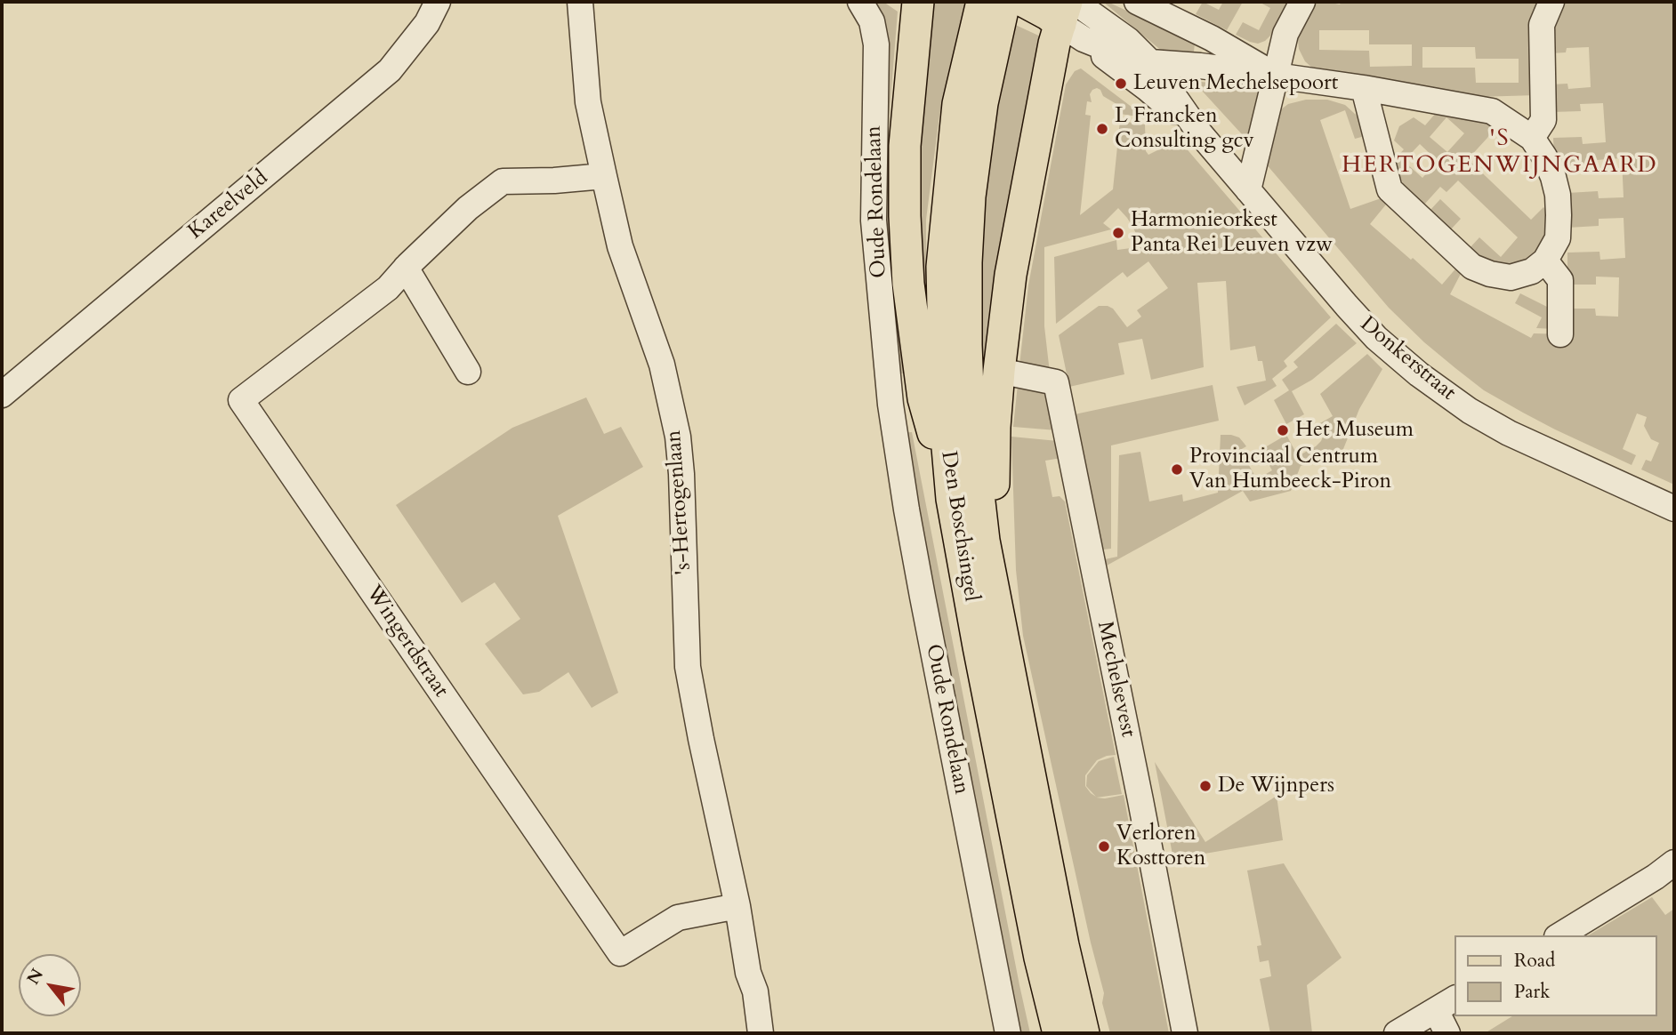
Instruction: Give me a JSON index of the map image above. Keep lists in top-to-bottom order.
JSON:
{
  "streets": {
    "main road": ["Den Boschsingel"],
    "street": [
      "Oude Rondelaan",
      "Kareelveld",
      "Donkerstraat",
      "'s-Hertogenlaan",
      "Wingerdstraat",
      "Mechelsevest"
    ]
  },
  "crossings": [
    ["Donkerstraat", "Den Boschsingel"],
    ["'s-Hertogenlaan", "Wingerdstraat"]
  ],
  "districts": ["'S HERTOGENWIJNGAARD"],
  "places": [
    "Leuven Mechelsepoort",
    "L Francken Consulting gcv",
    "Harmonieorkest Panta Rei Leuven vzw",
    "Het Museum",
    "Provinciaal Centrum Van Humbeeck-Piron",
    "De Wijnpers",
    "Verloren Kosttoren"
  ],
  "legend": ["Road", "Park"],
  "north": "top left"
}
